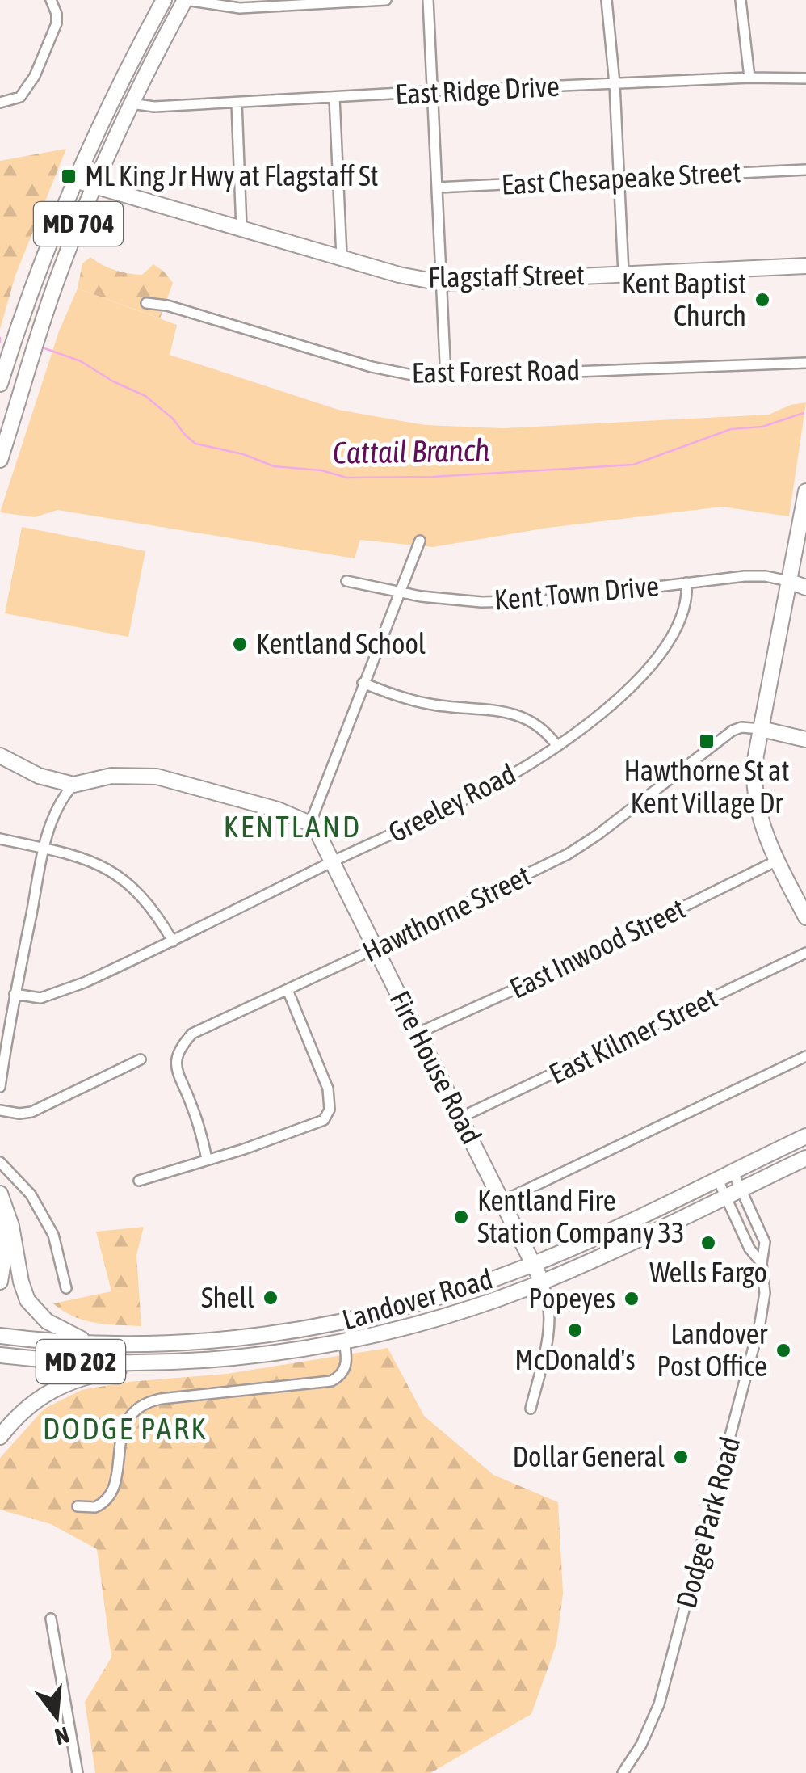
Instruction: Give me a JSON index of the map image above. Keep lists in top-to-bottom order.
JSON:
{
  "streets": {
    "main road": [
      "MD 704",
      "Flagstaff Street",
      "Kent Town Drive",
      "Hawthorne Street",
      "Fire House Road",
      "Landover Road",
      "MD 202"
    ],
    "street": [
      "East Ridge Drive",
      "East Chesapeake Street",
      "East Forest Road",
      "Greeley Road",
      "East Inwood Street",
      "East Kilmer Street",
      "Dodge Park Road"
    ]
  },
  "crossings": [
    ["East Ridge Drive", "MD 704"],
    ["MD 704", "Flagstaff Street"],
    ["Kent Town Drive", "Greeley Road"],
    ["Greeley Road", "Fire House Road"],
    ["Hawthorne Street", "Fire House Road"],
    ["East Inwood Street", "Fire House Road"],
    ["East Kilmer Street", "Fire House Road"],
    ["Fire House Road", "Landover Road"],
    ["Landover Road", "Dodge Park Road"]
  ],
  "districts": ["KENTLAND", "DODGE PARK"],
  "water": ["Cattail Branch"],
  "places": {
    "transit": ["ML King Jr Hwy at Flagstaff St", "Hawthorne St at Kent Village Dr"],
    "other": [
      "Kent Baptist Church",
      "Kentland School",
      "Kentland Fire Station Company 33",
      "Wells Fargo",
      "Shell",
      "Popeyes",
      "McDonald's",
      "Landover Post Office",
      "Dollar General"
    ]
  },
  "north": "bottom"
}
